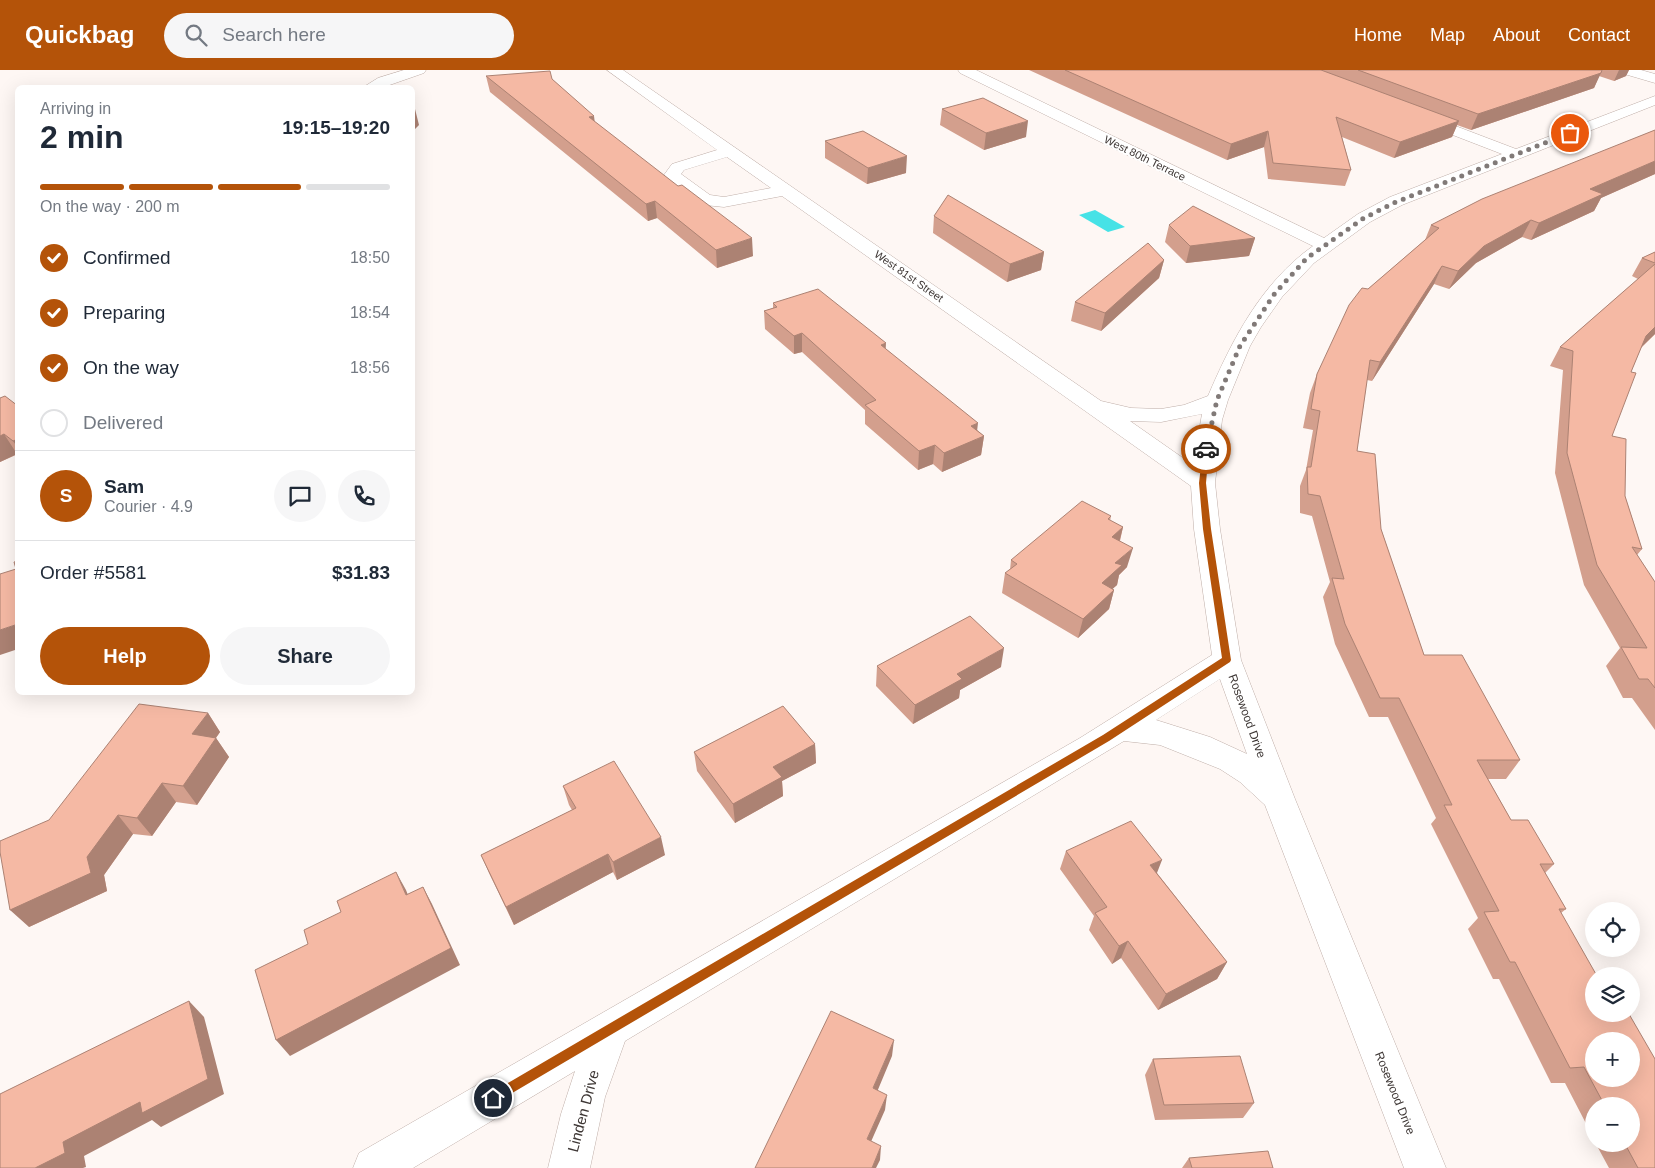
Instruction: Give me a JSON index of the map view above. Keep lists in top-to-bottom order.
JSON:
{
  "streets": {
    "street": [
      "West 80th Terrace",
      "West 81st Street",
      "Rosewood Drive",
      "Linden Drive"
    ]
  },
  "crossings": [
    ["West 80th Terrace", "Rosewood Drive"],
    ["West 81st Street", "Rosewood Drive"]
  ],
  "page": {
    "header": "Quickbag",
    "search": "Search here",
    "nav": [
      "Home",
      "Map",
      "About",
      "Contact"
    ],
    "heading": ["2 min", "Arriving in", "19:15–19:20"],
    "panel": [
      "Sam",
      "Courier · 4.9",
      "Order #5581",
      "$31.83"
    ],
    "bar": "On the way · 200 m",
    "list": [
      ["Confirmed", "18:50"],
      ["Preparing", "18:54"],
      ["On the way", "18:56"],
      "Delivered"
    ],
    "round": "S",
    "buttons": ["Help", "Share"],
    "map_buttons": ["+", "−"]
  }
}
